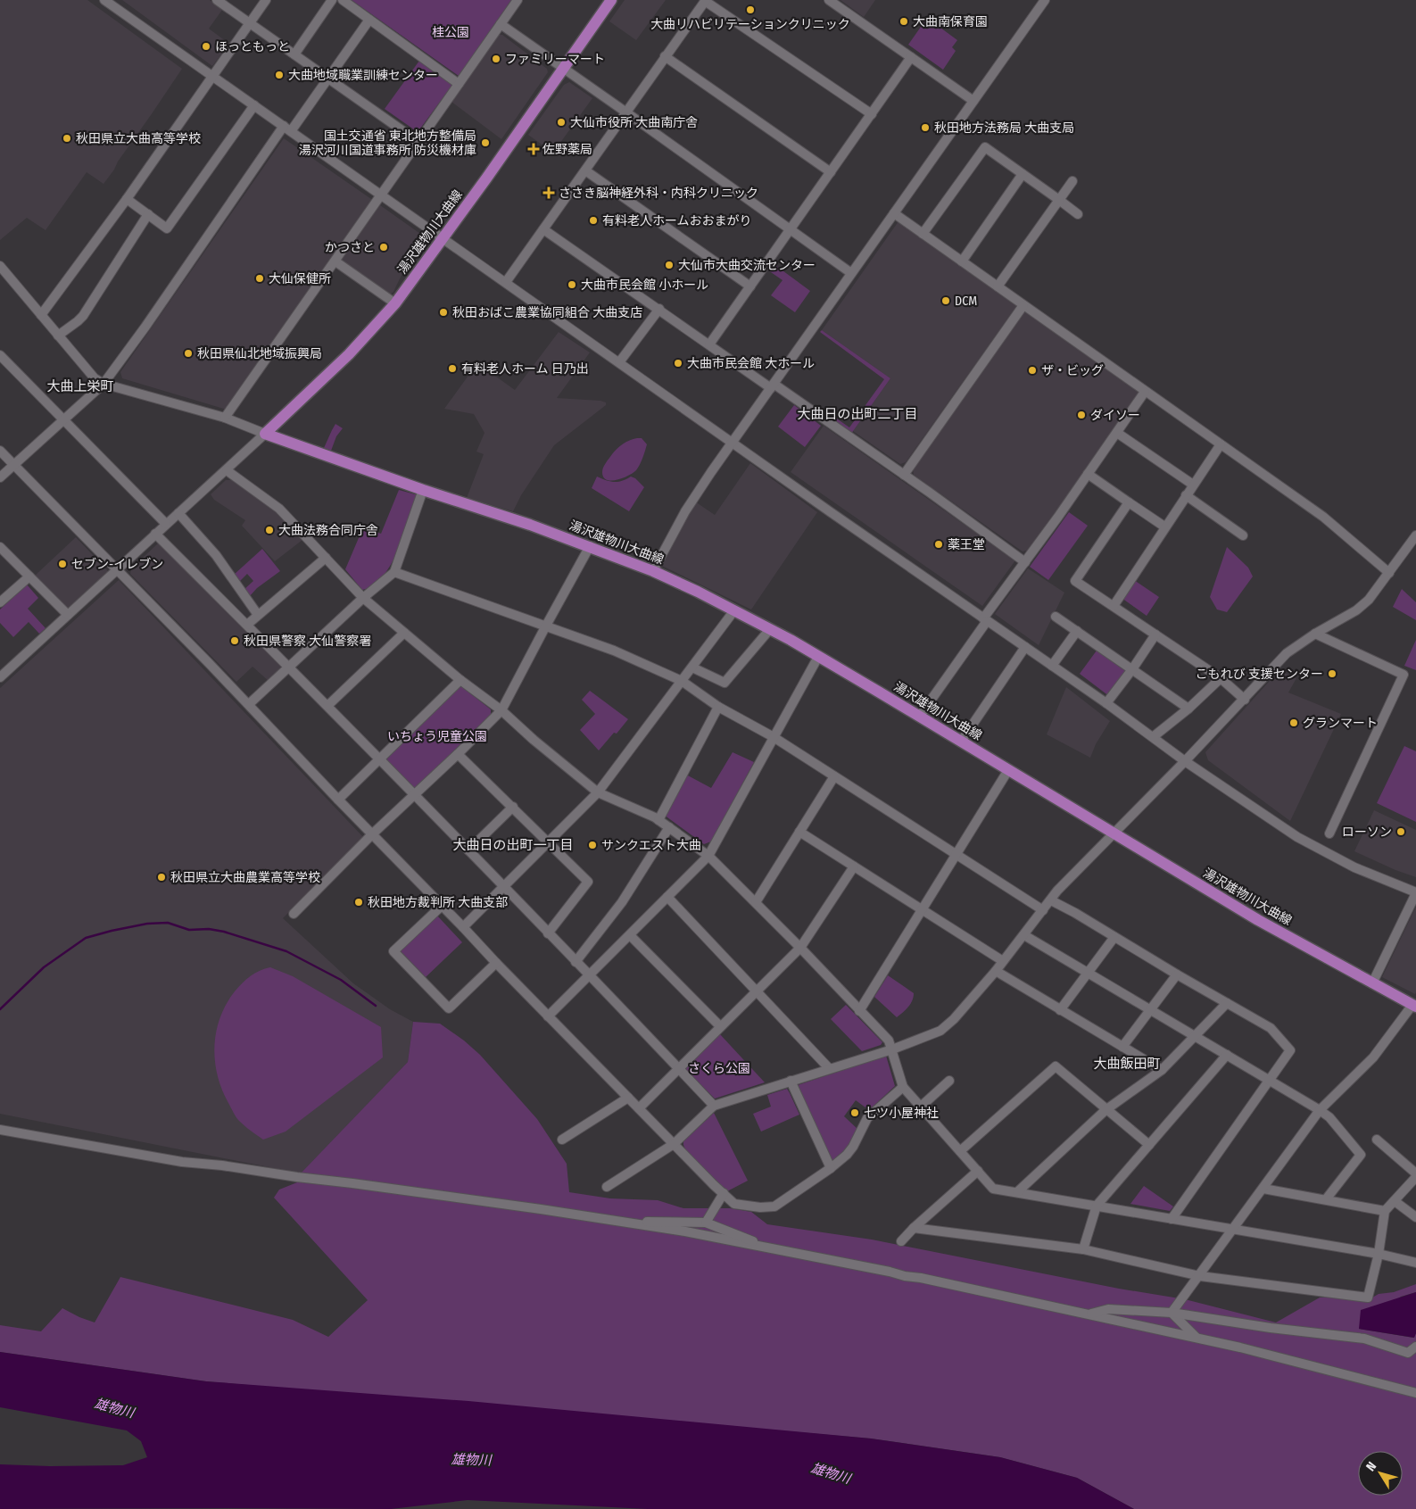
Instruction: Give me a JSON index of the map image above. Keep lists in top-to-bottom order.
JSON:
{
  "streets": {
    "main road": ["湯沢雄物川大曲線"]
  },
  "districts": [
    "大曲上栄町",
    "大曲日の出町二丁目",
    "大曲日の出町一丁目",
    "大曲飯田町"
  ],
  "water": ["雄物川"],
  "parks": ["桂公園", "いちょう児童公園", "さくら公園"],
  "places": {
    "other": [
      "大曲リハビリテーションクリニック",
      "大曲南保育園",
      "ほっともっと",
      "ファミリーマート",
      "大曲地域職業訓練センター",
      "大仙市役所 大曲南庁舎",
      "秋田地方法務局 大曲支局",
      "秋田県立大曲高等学校",
      "国土交通省 東北地方整備局 湯沢河川国道事務所 防災機材庫",
      "有料老人ホームおおまがり",
      "かつさと",
      "大仙市大曲交流センター",
      "大仙保健所",
      "大曲市民会館 小ホール",
      "DCM",
      "秋田おばこ農業協同組合 大曲支店",
      "秋田県仙北地域振興局",
      "大曲市民会館 大ホール",
      "有料老人ホーム 日乃出",
      "ザ・ビッグ",
      "ダイソー",
      "大曲法務合同庁舎",
      "薬王堂",
      "セブン-イレブン",
      "秋田県警察 大仙警察署",
      "こもれび 支援センター",
      "グランマート",
      "ローソン",
      "サンクエスト大曲",
      "秋田県立大曲農業高等学校",
      "秋田地方裁判所 大曲支部",
      "七ツ小屋神社"
    ],
    "health": ["佐野薬局", "ささき脳神経外科・内科クリニック"]
  },
  "north": "top left"
}
